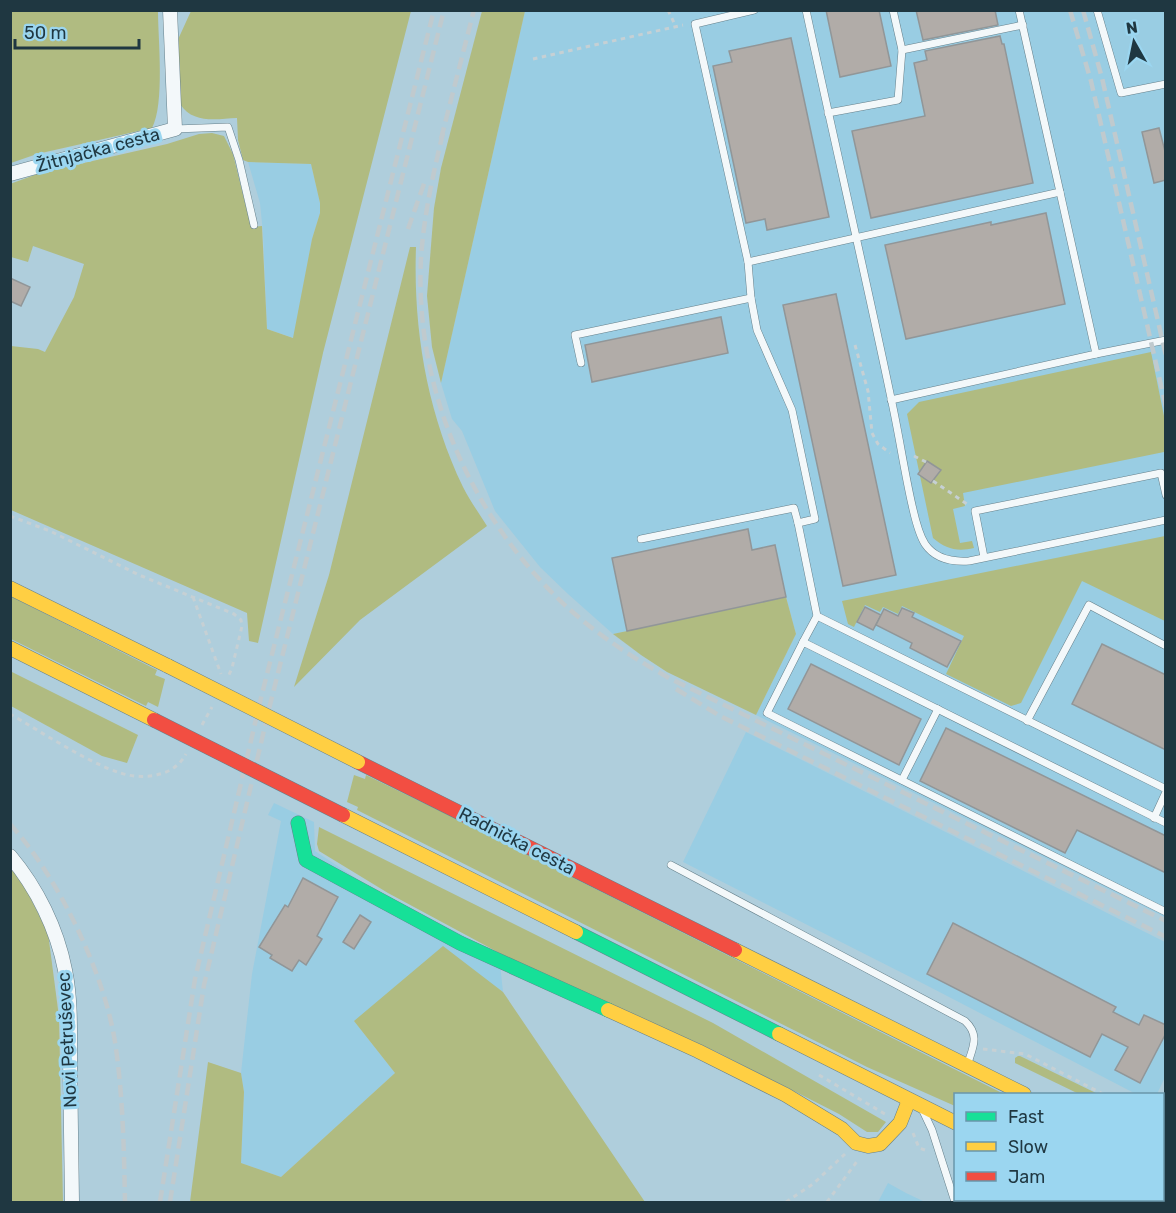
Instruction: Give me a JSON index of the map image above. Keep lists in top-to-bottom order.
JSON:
{
  "streets": {
    "main road": ["Radnička cesta"],
    "street": ["Žitnjačka cesta", "Novi Petruševec"]
  },
  "legend": ["Fast", "Slow", "Jam"],
  "scale_bar": "50 m",
  "north": "top"
}
